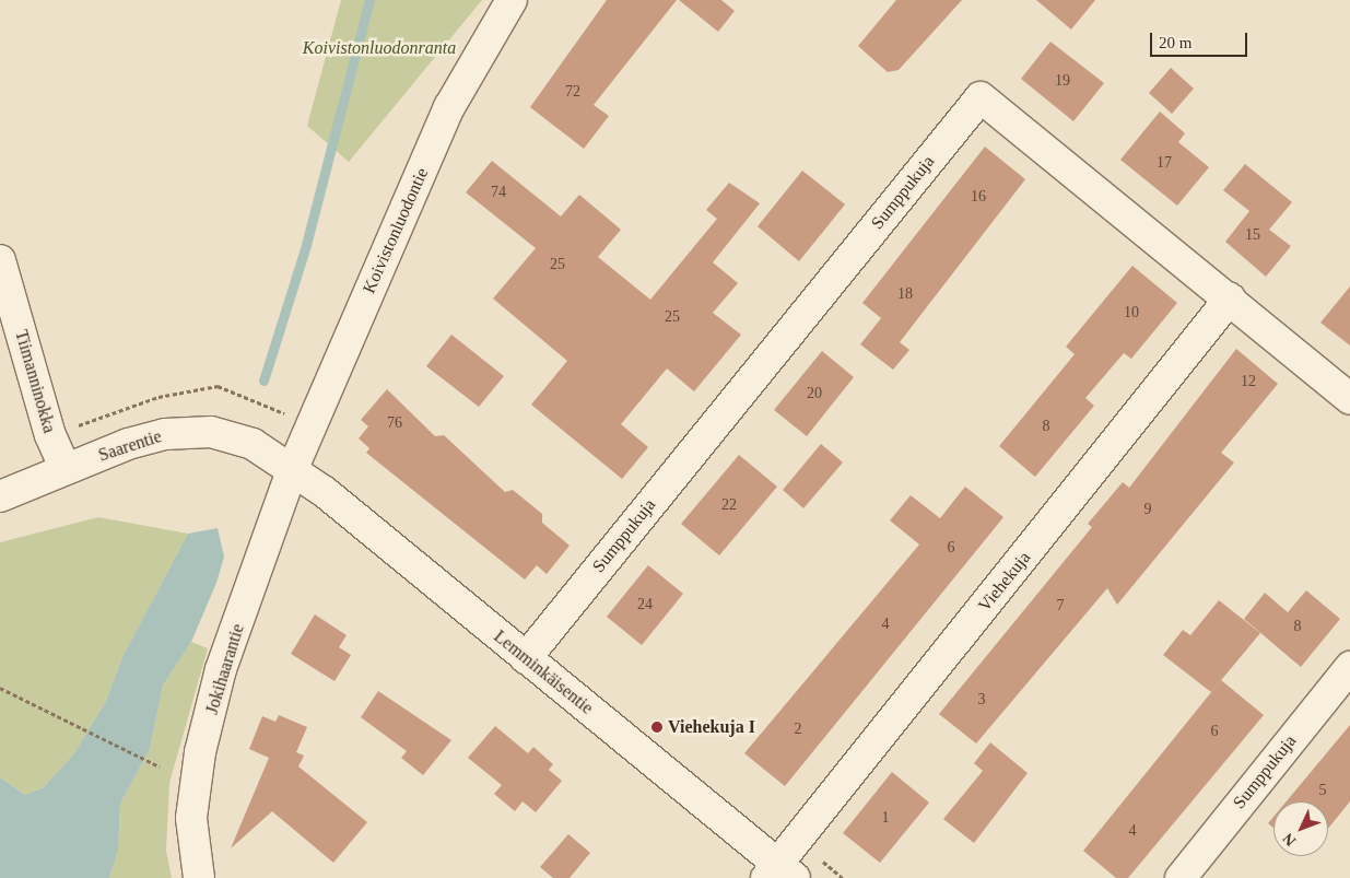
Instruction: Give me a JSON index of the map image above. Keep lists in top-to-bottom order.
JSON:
{
  "streets": {
    "street": [
      "Sumppukuja",
      "Koivistonluodontie",
      "Tiimanninokka",
      "Saarentie",
      "Viehekuja",
      "Jokihaarantie",
      "Lemminkäisentie"
    ]
  },
  "crossings": [
    ["Sumppukuja", "Viehekuja"],
    ["Sumppukuja", "Lemminkäisentie"],
    ["Koivistonluodontie", "Saarentie"],
    ["Koivistonluodontie", "Jokihaarantie"],
    ["Koivistonluodontie", "Lemminkäisentie"],
    ["Tiimanninokka", "Saarentie"],
    ["Saarentie", "Jokihaarantie"],
    ["Saarentie", "Lemminkäisentie"],
    ["Viehekuja", "Lemminkäisentie"],
    ["Jokihaarantie", "Lemminkäisentie"]
  ],
  "parks": ["Koivistonluodonranta"],
  "places": ["Viehekuja I"],
  "house_numbers": [
    "19",
    "72",
    "17",
    "74",
    "16",
    "15",
    "25",
    "18",
    "10",
    "25",
    "12",
    "20",
    "76",
    "8",
    "22",
    "9",
    "6",
    "24",
    "7",
    "4",
    "8",
    "3",
    "2",
    "6",
    "5",
    "1",
    "4"
  ],
  "scale_bar": "20 m",
  "north": "bottom left"
}
